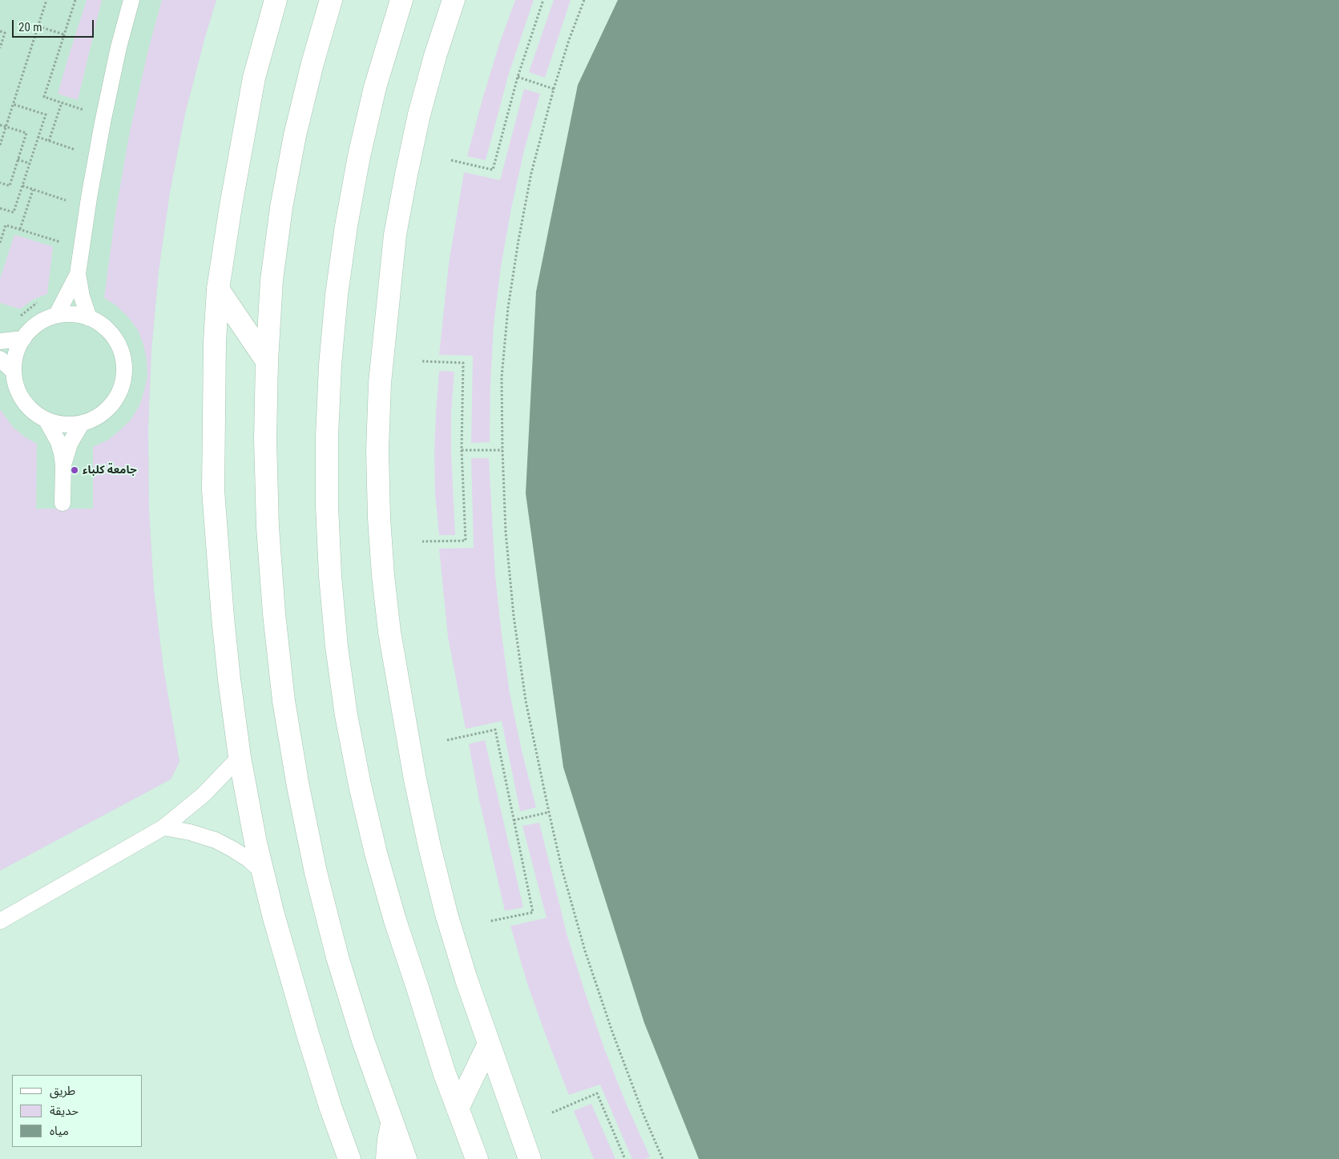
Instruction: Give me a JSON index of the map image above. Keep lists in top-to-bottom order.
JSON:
{
  "places": ["جامعة كلباء"],
  "legend": ["طريق", "حديقة", "مياه"],
  "scale_bar": "20 m"
}
